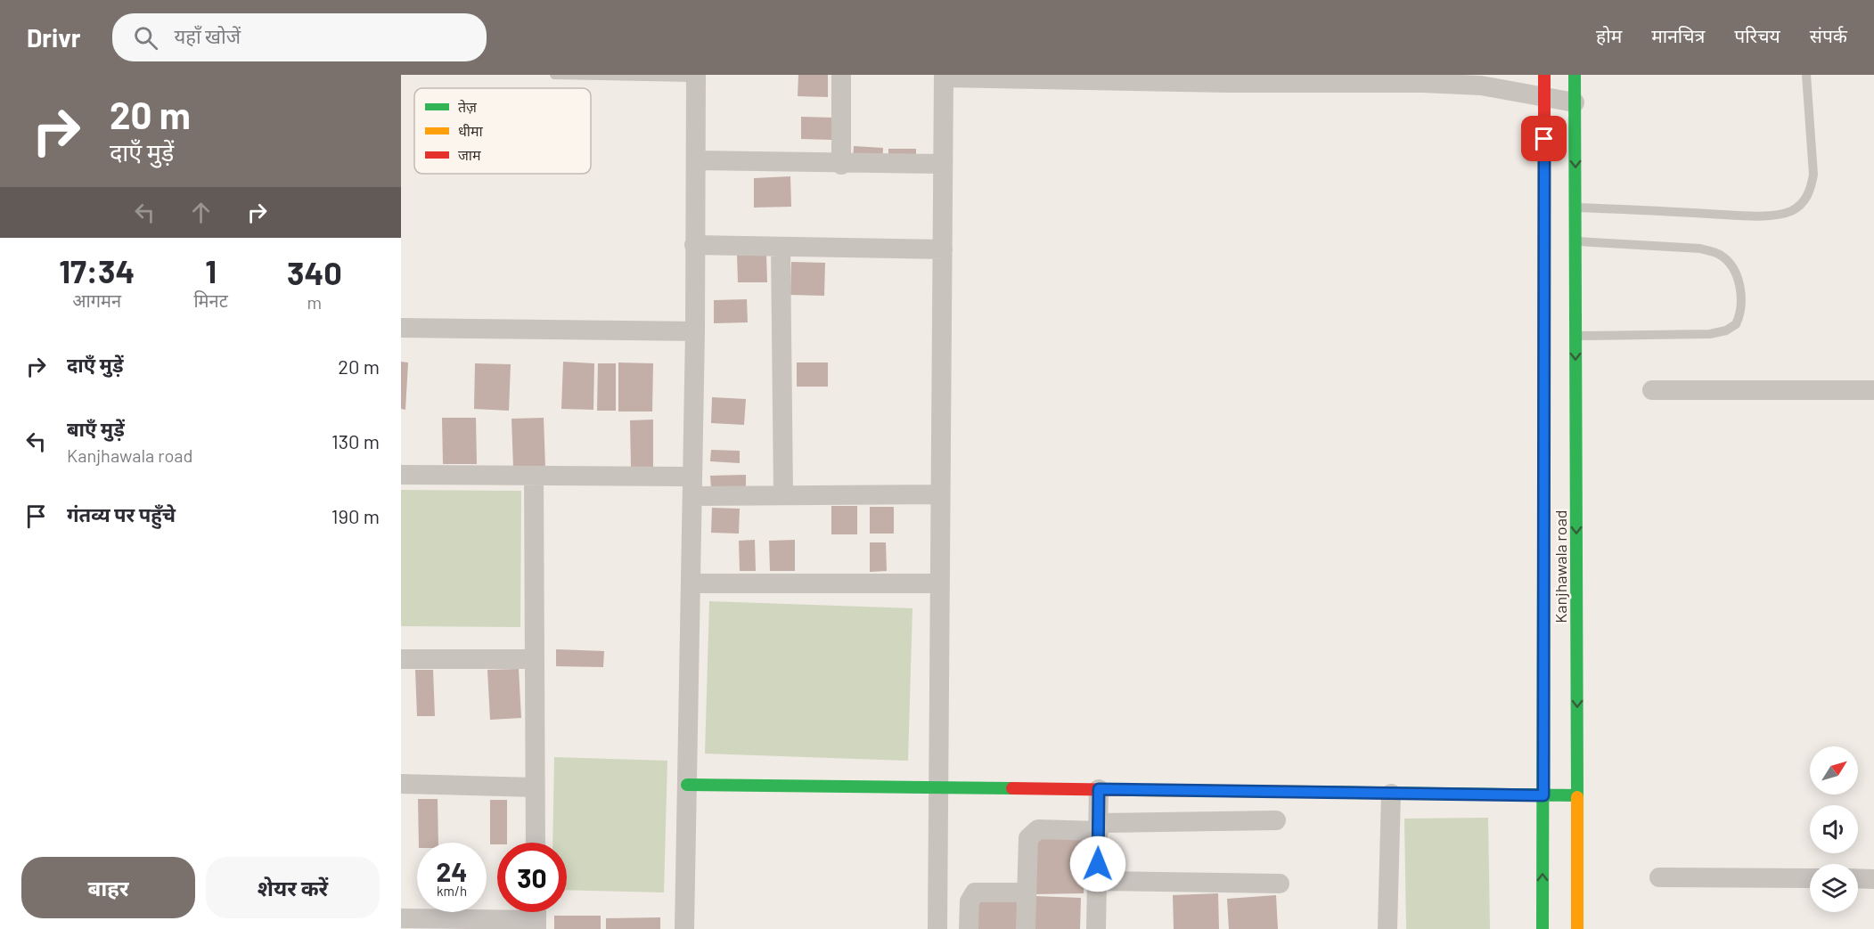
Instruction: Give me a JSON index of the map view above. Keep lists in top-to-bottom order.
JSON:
{
  "streets": {
    "main road": ["Kanjhawala road"]
  },
  "legend": ["तेज़", "धीमा", "जाम"],
  "north": "top right",
  "page": {
    "header": "Drivr",
    "search": "यहाँ खोजें",
    "nav": [
      "होम",
      "मानचित्र",
      "परिचय",
      "संपर्क"
    ],
    "turn": ["20 m", "दाएँ मुड़ें"],
    "eta": [
      "17:34",
      "आगमन",
      "1",
      "मिनट",
      "340",
      "m"
    ],
    "list": [
      {
        "name": "दाएँ मुड़ें",
        "value": "20 m"
      },
      {
        "name": "बाएँ मुड़ें",
        "note": "Kanjhawala road",
        "value": "130 m"
      },
      {
        "name": "गंतव्य पर पहुँचे",
        "value": "190 m"
      }
    ],
    "speed": "24 km/h",
    "limit": "30",
    "buttons": ["बाहर", "शेयर करें"]
  }
}
